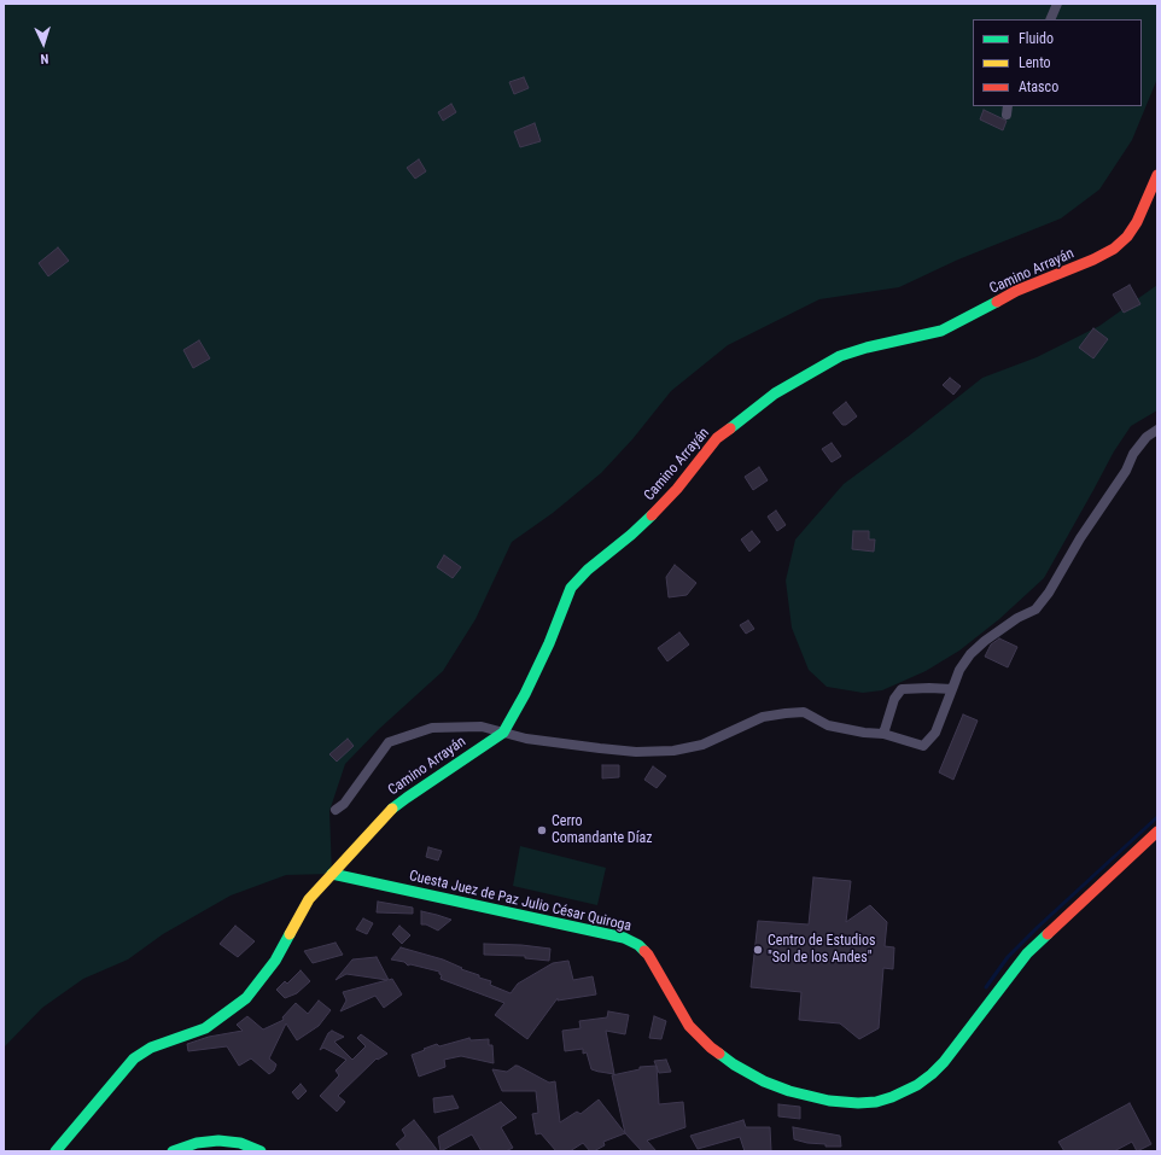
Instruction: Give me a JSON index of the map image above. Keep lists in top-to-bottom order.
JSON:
{
  "streets": {
    "street": ["Camino Arrayán", "Cuesta Juez de Paz Julio César Quiroga"]
  },
  "crossings": [
    ["Camino Arrayán", "Cuesta Juez de Paz Julio César Quiroga"]
  ],
  "places": ["Cerro Comandante Díaz", "Centro de Estudios \"Sol de los Andes\""],
  "legend": ["Fluido", "Lento", "Atasco"],
  "north": "bottom"
}
